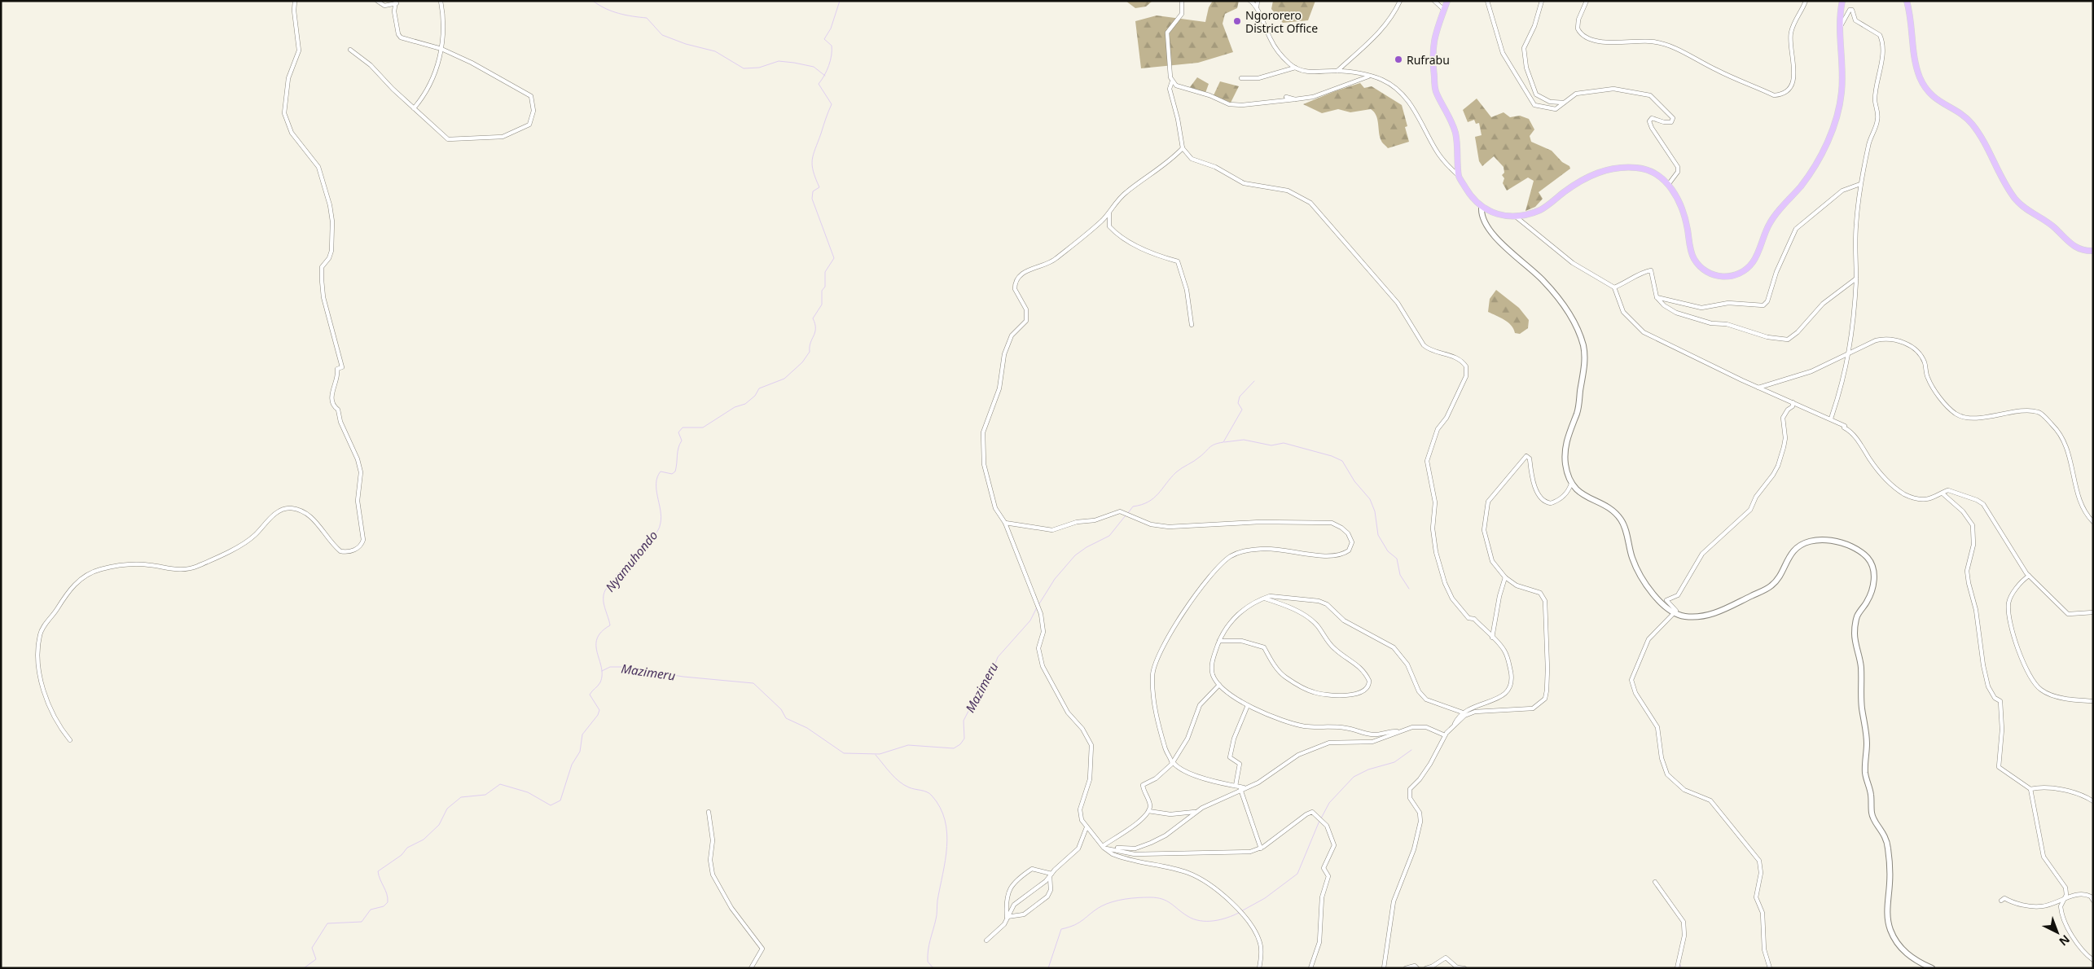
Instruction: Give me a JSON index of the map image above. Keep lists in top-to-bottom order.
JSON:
{
  "water": ["Nyamuhondo", "Mazimeru"],
  "places": ["Ngororero District Office", "Rufrabu"],
  "north": "bottom right"
}
